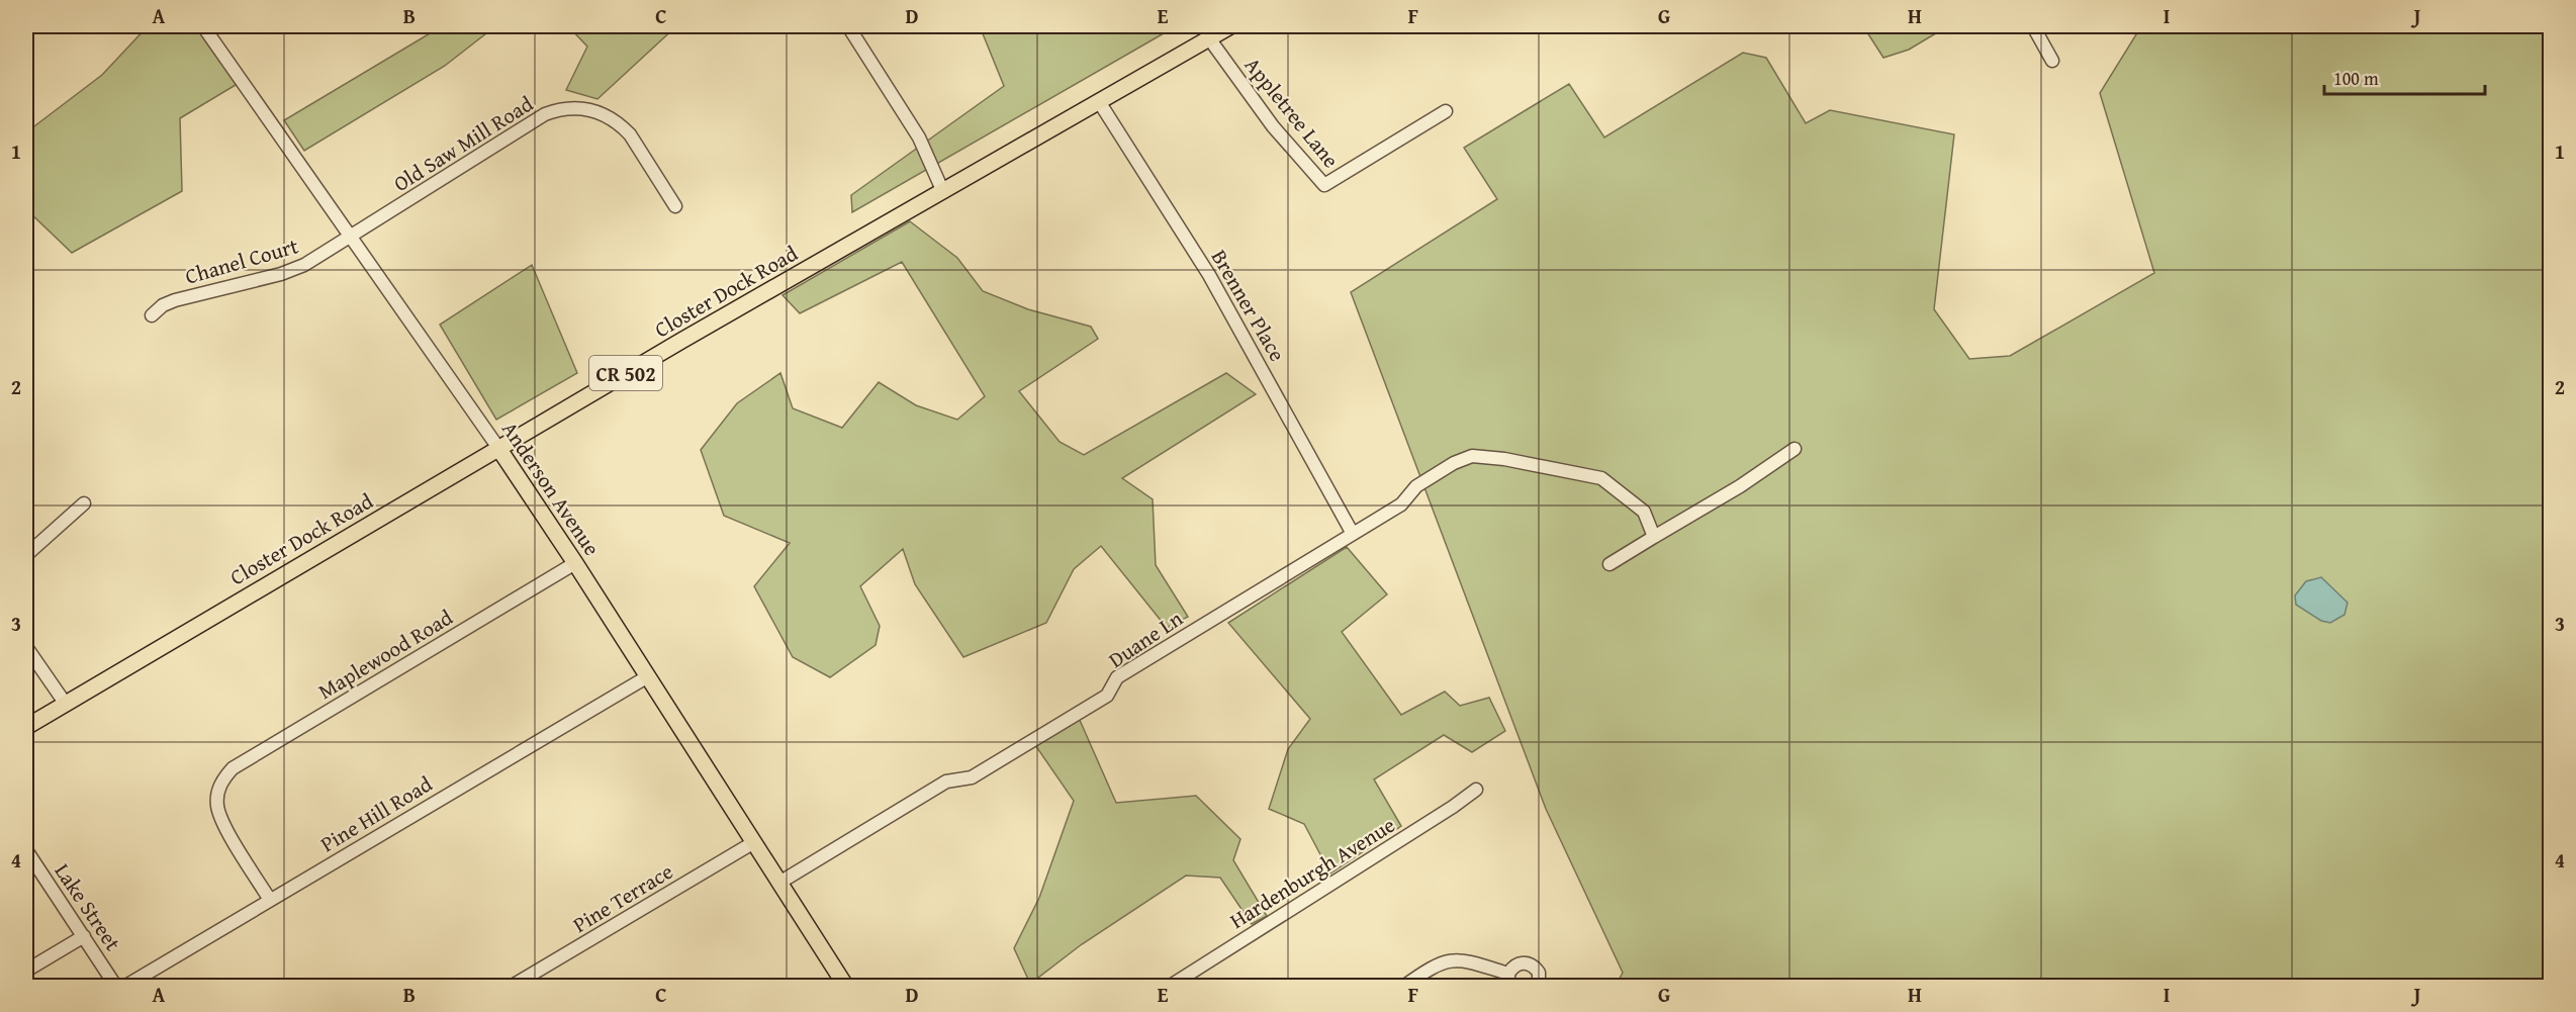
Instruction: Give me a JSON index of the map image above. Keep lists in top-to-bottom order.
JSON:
{
  "streets": {
    "main road": ["Closter Dock Road", "CR 502", "Anderson Avenue"],
    "street": [
      "Appletree Lane",
      "Old Saw Mill Road",
      "Chanel Court",
      "Brenner Place",
      "Duane Ln",
      "Maplewood Road",
      "Pine Hill Road",
      "Hardenburgh Avenue",
      "Pine Terrace",
      "Lake Street"
    ]
  },
  "crossings": [
    ["Appletree Lane", "Closter Dock Road"],
    ["Old Saw Mill Road", "Chanel Court"],
    ["Old Saw Mill Road", "Anderson Avenue"],
    ["Chanel Court", "Anderson Avenue"],
    ["Closter Dock Road", "Brenner Place"],
    ["Closter Dock Road", "Anderson Avenue"],
    ["Brenner Place", "Duane Ln"],
    ["Anderson Avenue", "Duane Ln"],
    ["Anderson Avenue", "Maplewood Road"],
    ["Anderson Avenue", "Pine Hill Road"],
    ["Anderson Avenue", "Pine Terrace"],
    ["Maplewood Road", "Pine Hill Road"]
  ],
  "scale_bar": "100 m",
  "grid": {
    "columns": [
      "A",
      "B",
      "C",
      "D",
      "E",
      "F",
      "G",
      "H",
      "I",
      "J"
    ],
    "rows": [
      "1",
      "2",
      "3",
      "4"
    ]
  }
}
